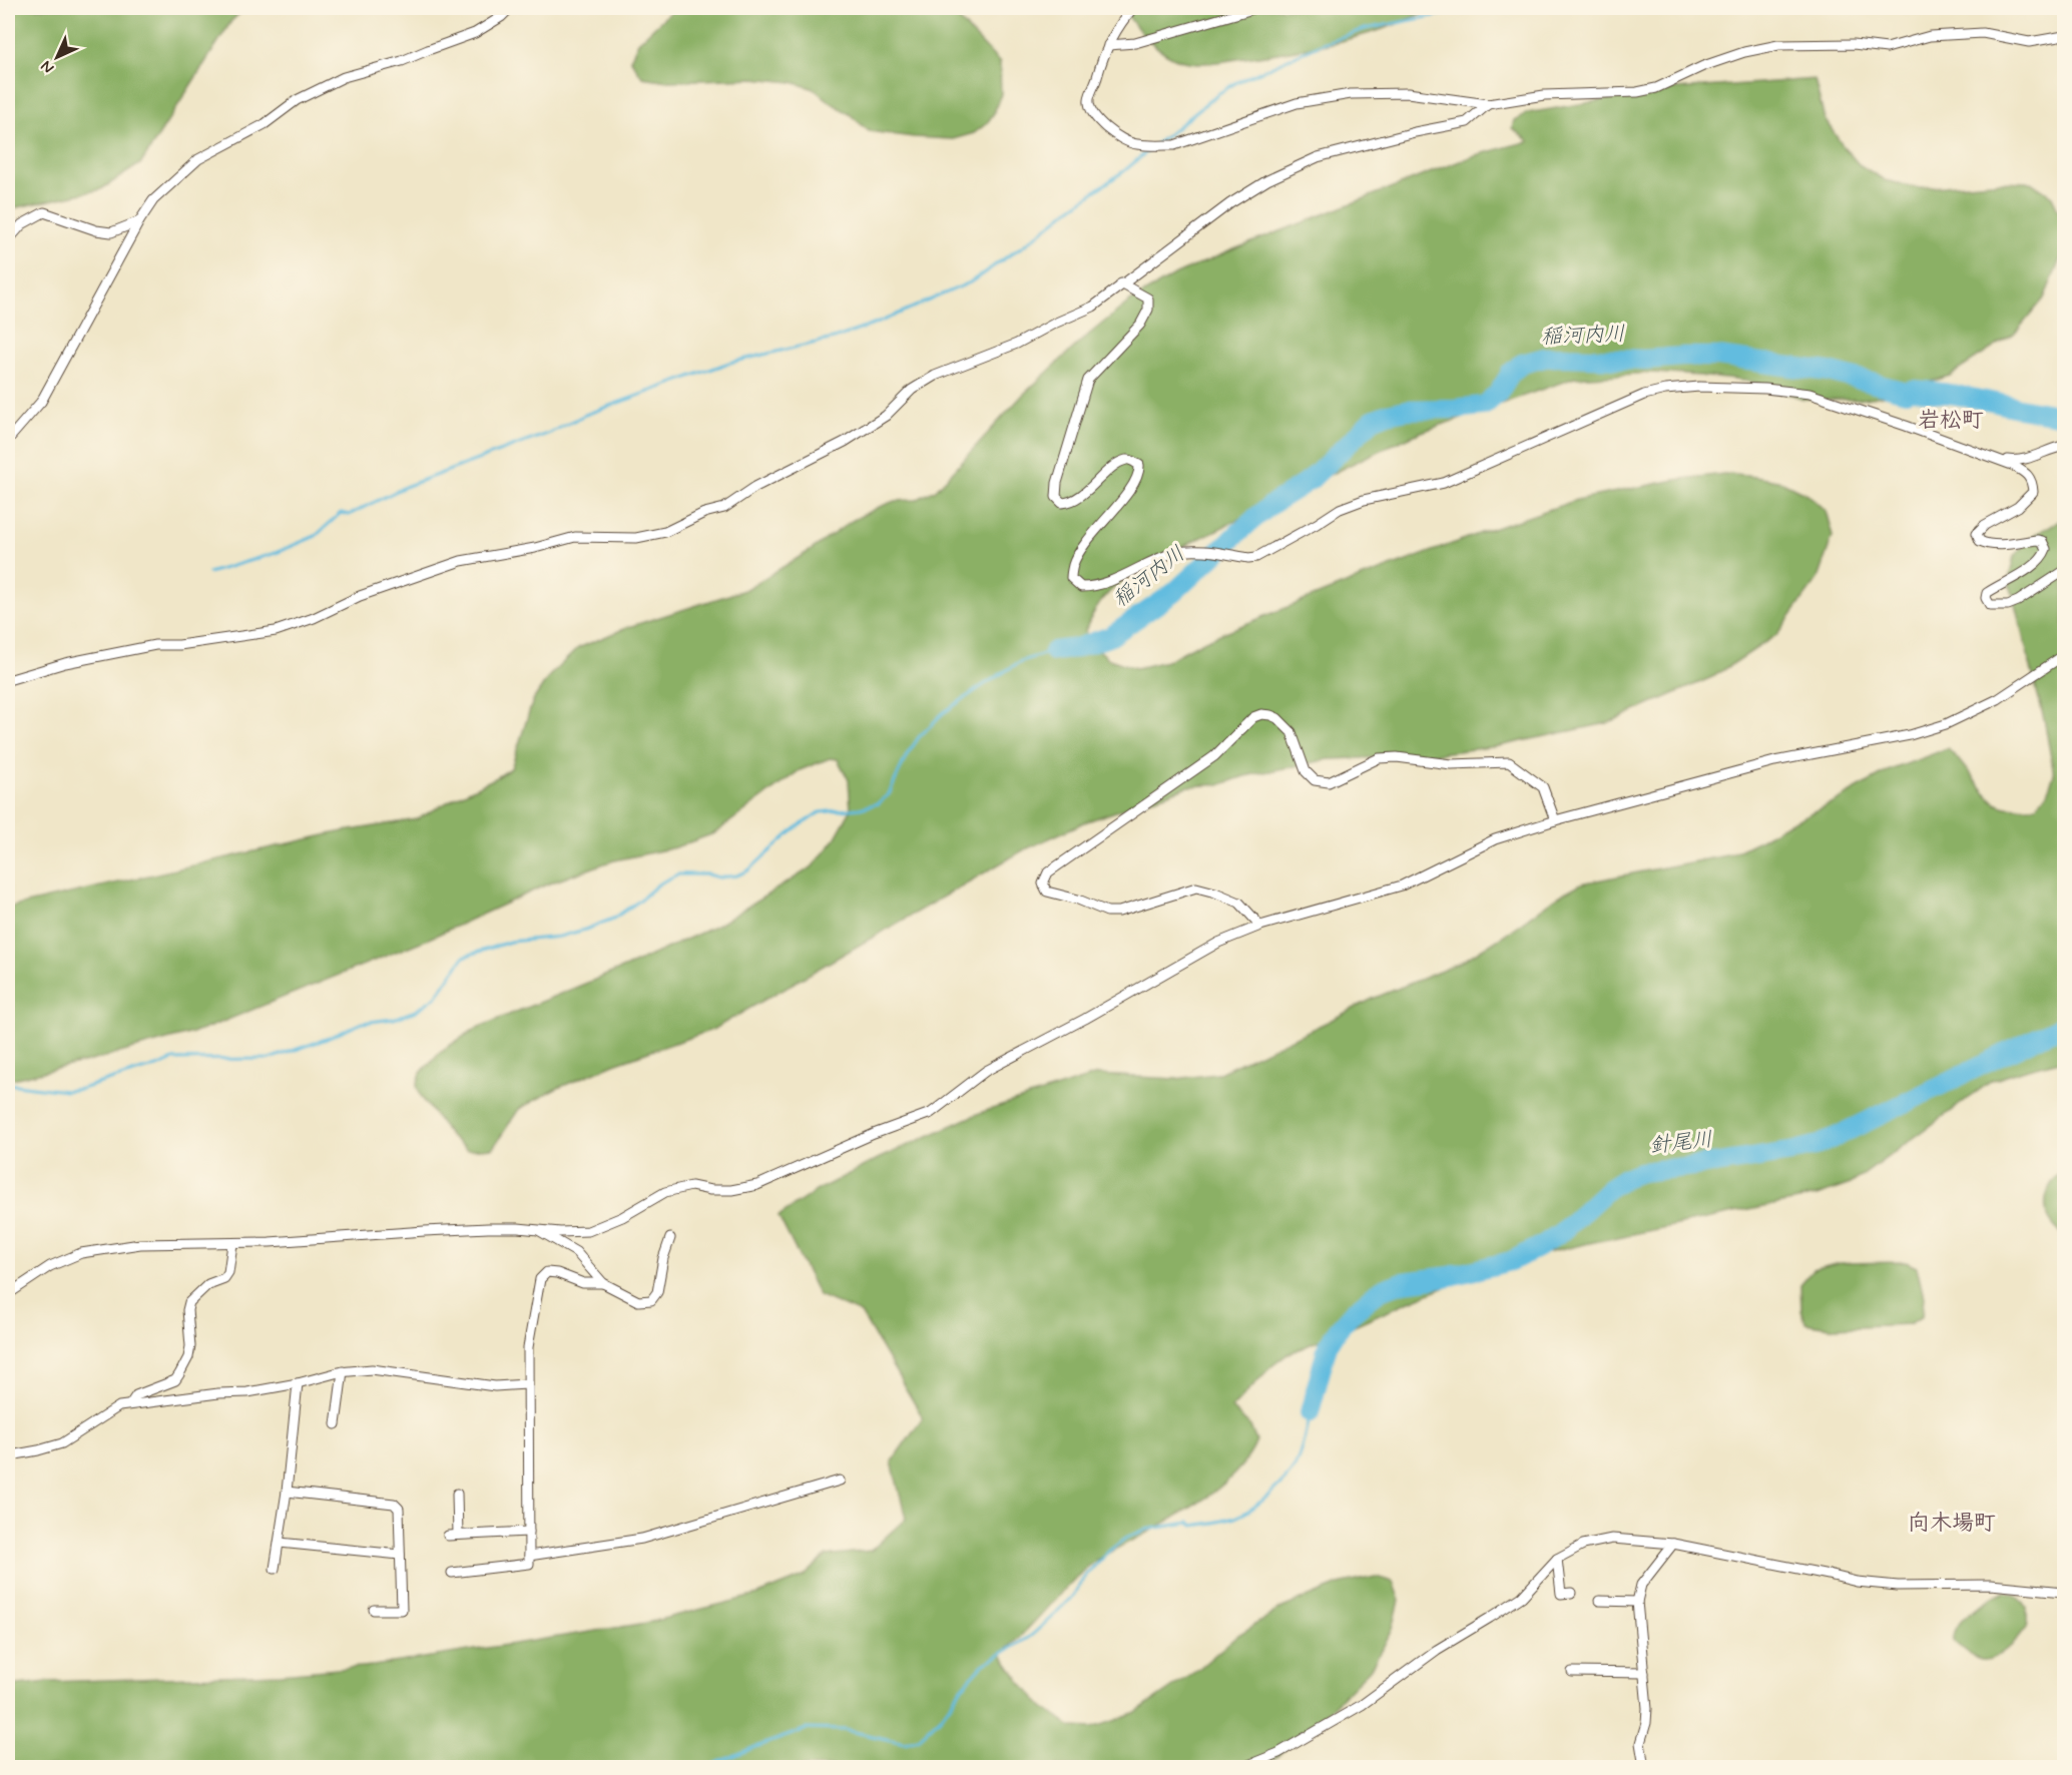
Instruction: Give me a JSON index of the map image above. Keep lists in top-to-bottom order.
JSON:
{
  "districts": ["岩松町", "向木場町"],
  "water": ["稲河内川", "針尾川"],
  "north": "bottom left"
}
